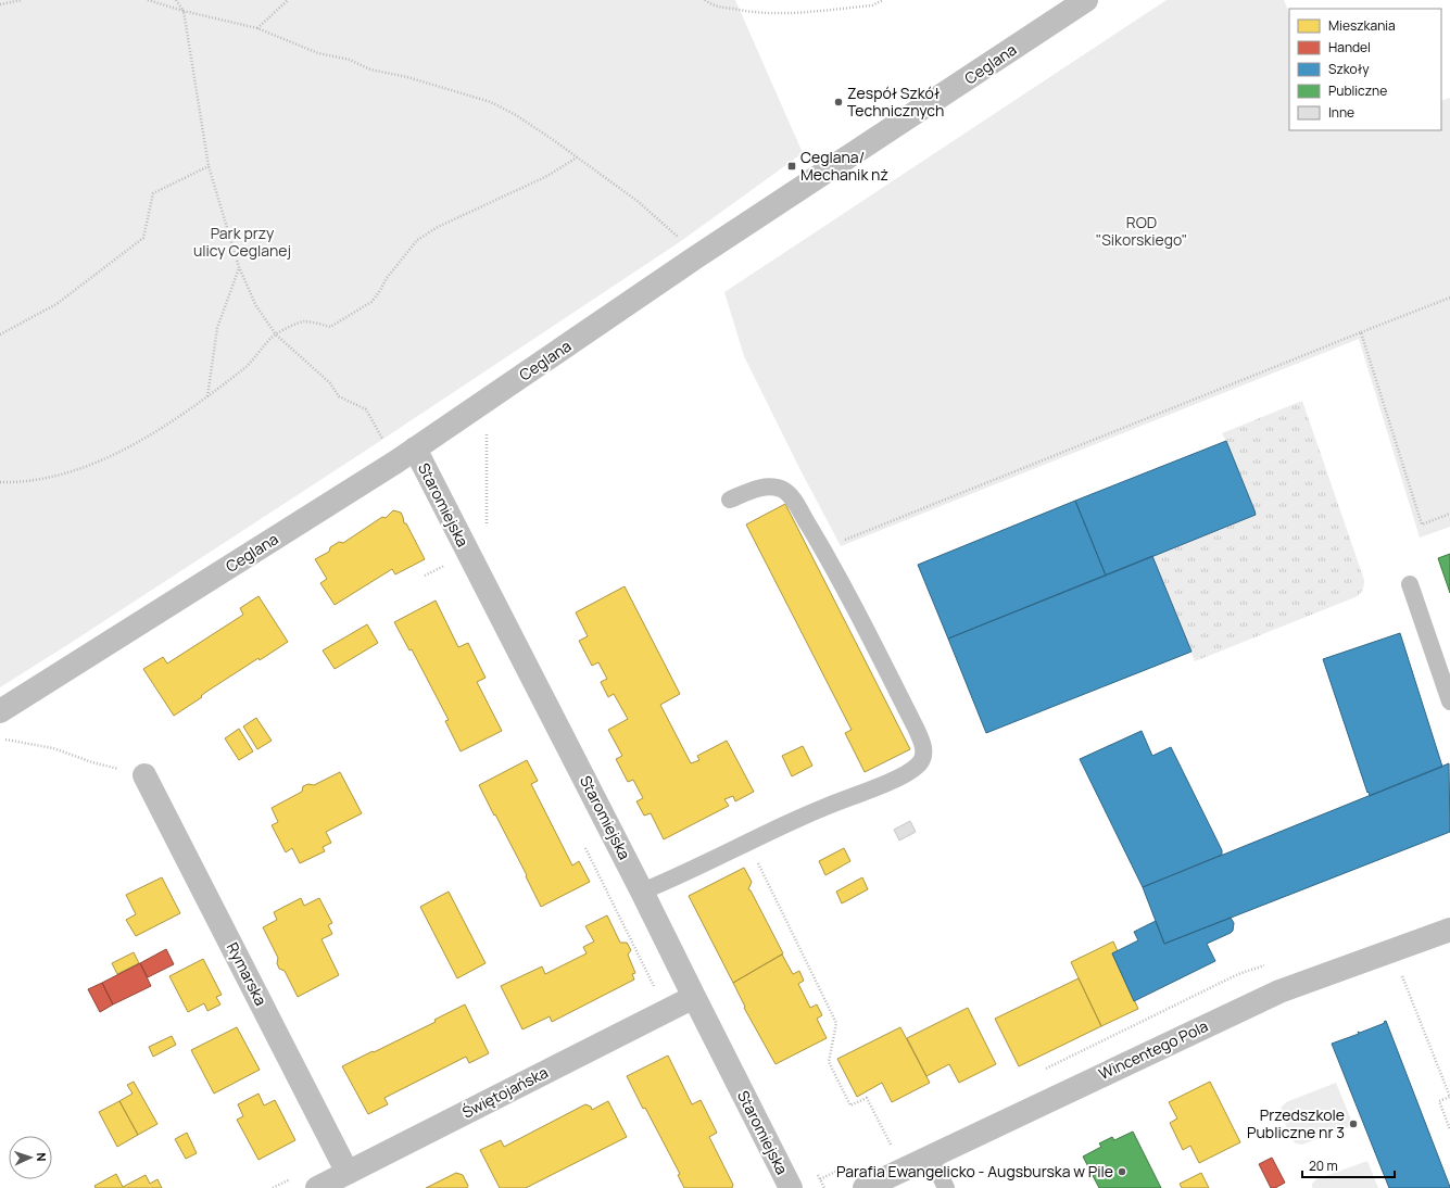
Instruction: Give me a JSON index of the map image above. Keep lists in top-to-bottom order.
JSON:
{
  "streets": {
    "street": [
      "Ceglana",
      "Staromiejska",
      "Rymarska",
      "Wincentego Pola",
      "Świętojańska"
    ]
  },
  "crossings": [
    ["Ceglana", "Staromiejska"],
    ["Staromiejska", "Świętojańska"],
    ["Rymarska", "Świętojańska"]
  ],
  "parks": ["ROD \"Sikorskiego\"", "Park przy ulicy Ceglanej"],
  "places": {
    "other": ["Zespół Szkół Technicznych", "Przedszkole Publiczne nr 3", "Parafia Ewangelicko - Augsburska w Pile"],
    "transit": ["Ceglana/ Mechanik nż"]
  },
  "legend": [
    "Mieszkania",
    "Handel",
    "Szkoły",
    "Publiczne",
    "Inne"
  ],
  "scale_bar": "20 m",
  "north": "right"
}
